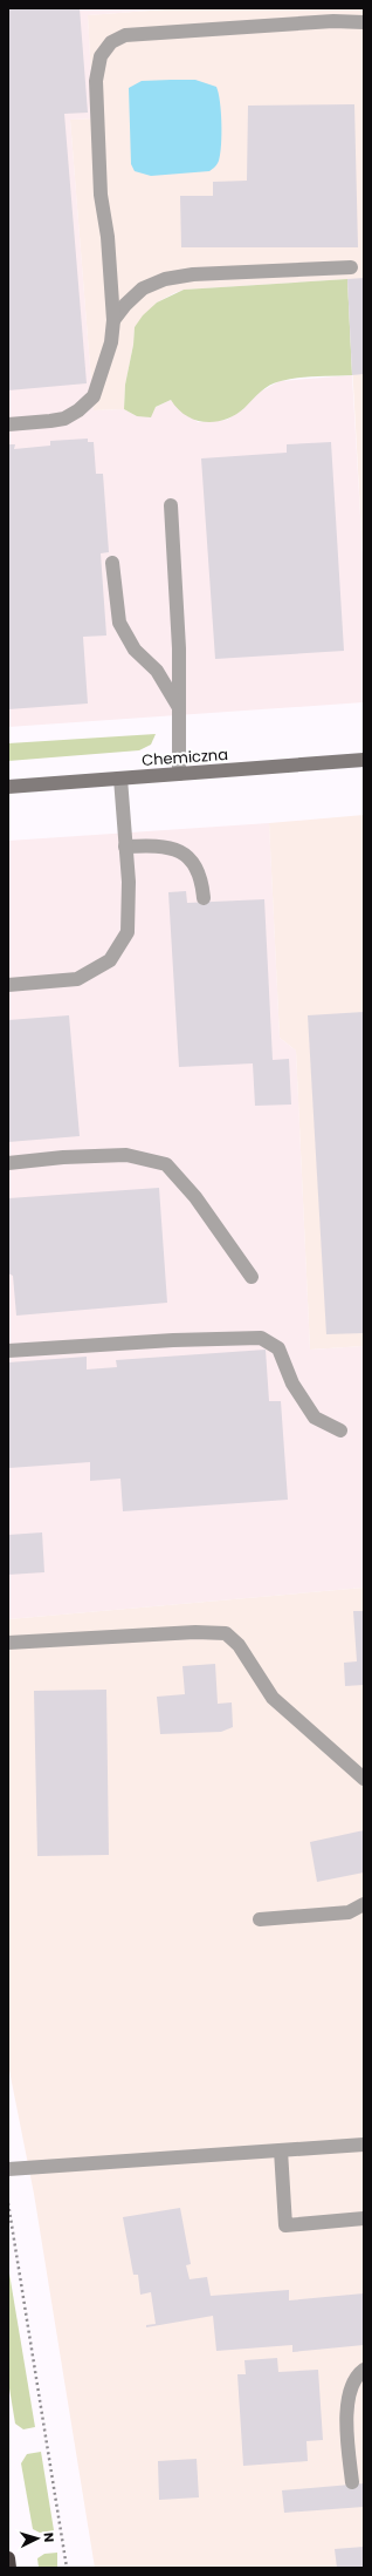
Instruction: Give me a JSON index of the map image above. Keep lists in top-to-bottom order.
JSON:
{
  "streets": {
    "street": ["Chemiczna"]
  },
  "north": "right"
}
